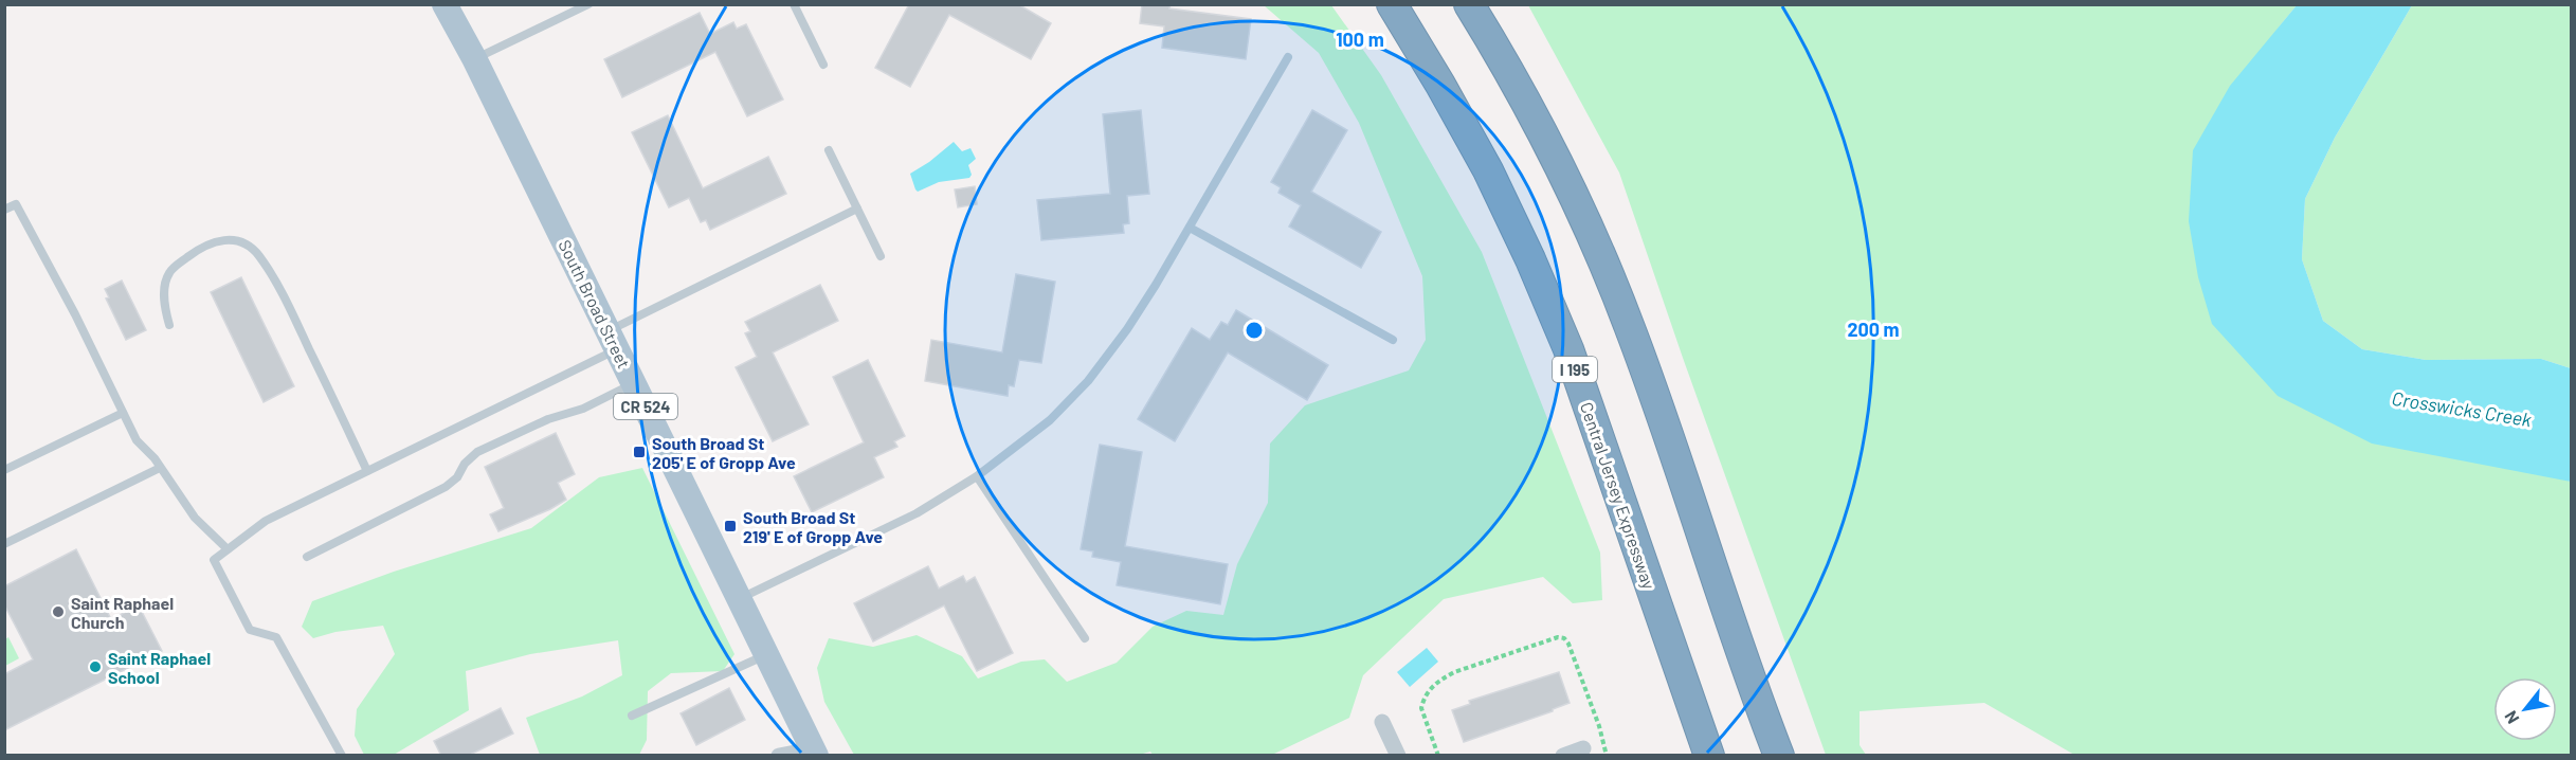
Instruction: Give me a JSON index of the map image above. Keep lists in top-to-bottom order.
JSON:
{
  "streets": {
    "highway": ["I 195", "Central Jersey Expressway"],
    "main road": ["South Broad Street", "CR 524"]
  },
  "water": ["Crosswicks Creek"],
  "places": {
    "transit": ["South Broad St 205' E of Gropp Ave", "South Broad St 219' E of Gropp Ave"],
    "other": ["Saint Raphael Church", "Saint Raphael School"]
  },
  "north": "bottom left",
  "rings": ["100 m", "200 m"]
}
